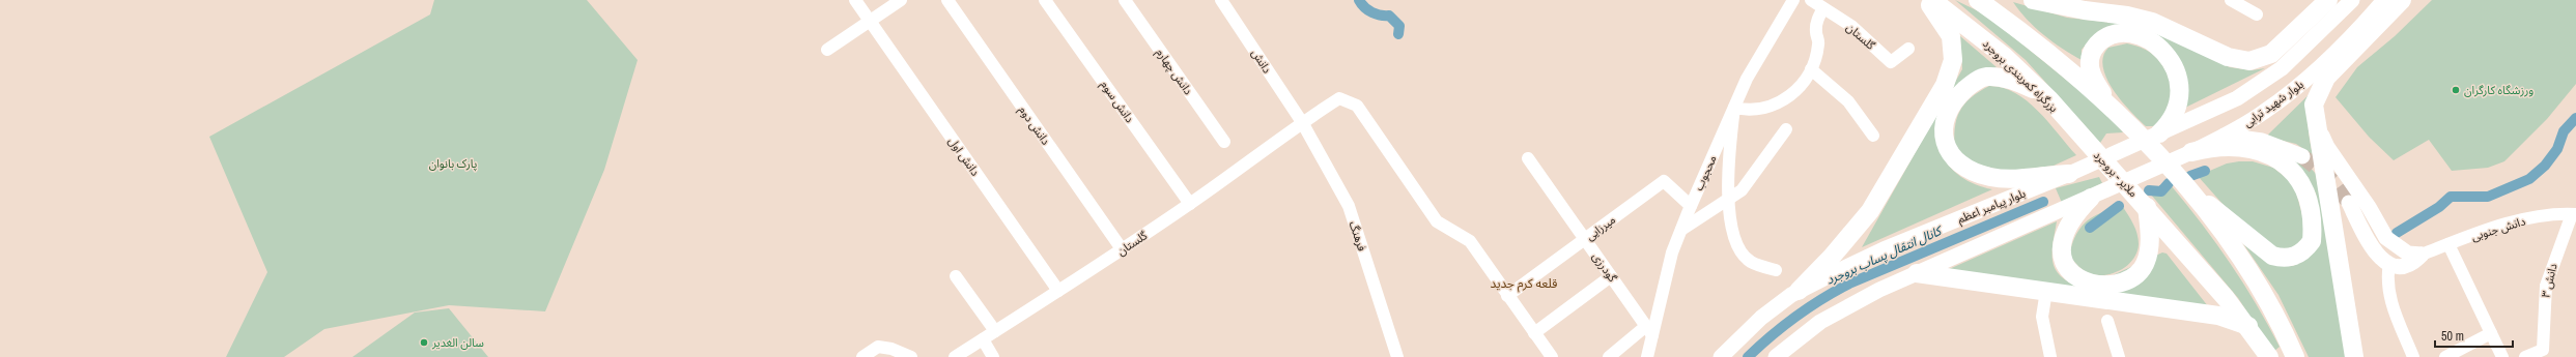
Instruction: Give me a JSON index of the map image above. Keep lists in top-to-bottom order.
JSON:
{
  "streets": {
    "highway": ["بزرگراه کمربندی بروجرد", "ملایر - بروجرد"],
    "main road": ["بلوار شهید ترابی", "بلوار پیامبر اعظم"],
    "street": [
      "گلستان",
      "دانش",
      "دانش چهارم",
      "دانش سوم",
      "دانش دوم",
      "دانش اول",
      "محجوب",
      "میرزایی",
      "دانش جنوبی",
      "فرهنگ",
      "گودرزی",
      "دانش ۳"
    ]
  },
  "crossings": [
    ["گلستان", "دانش"],
    ["گلستان", "دانش سوم"],
    ["گلستان", "دانش دوم"],
    ["گلستان", "دانش اول"],
    ["گلستان", "میرزایی"],
    ["گلستان", "فرهنگ"],
    ["دانش", "فرهنگ"],
    ["بزرگراه کمربندی بروجرد", "ملایر - بروجرد"],
    ["بلوار شهید ترابی", "بلوار پیامبر اعظم"],
    ["محجوب", "میرزایی"],
    ["محجوب", "گودرزی"],
    ["میرزایی", "گودرزی"],
    ["دانش جنوبی", "دانش ۳"]
  ],
  "districts": ["قلعه کرم جدید"],
  "water": ["کانال انتقال پساب بروجرد"],
  "parks": ["پارک بانوان"],
  "places": ["ورزشگاه کارگران", "سالن الغدیر"],
  "scale_bar": "50 m"
}
